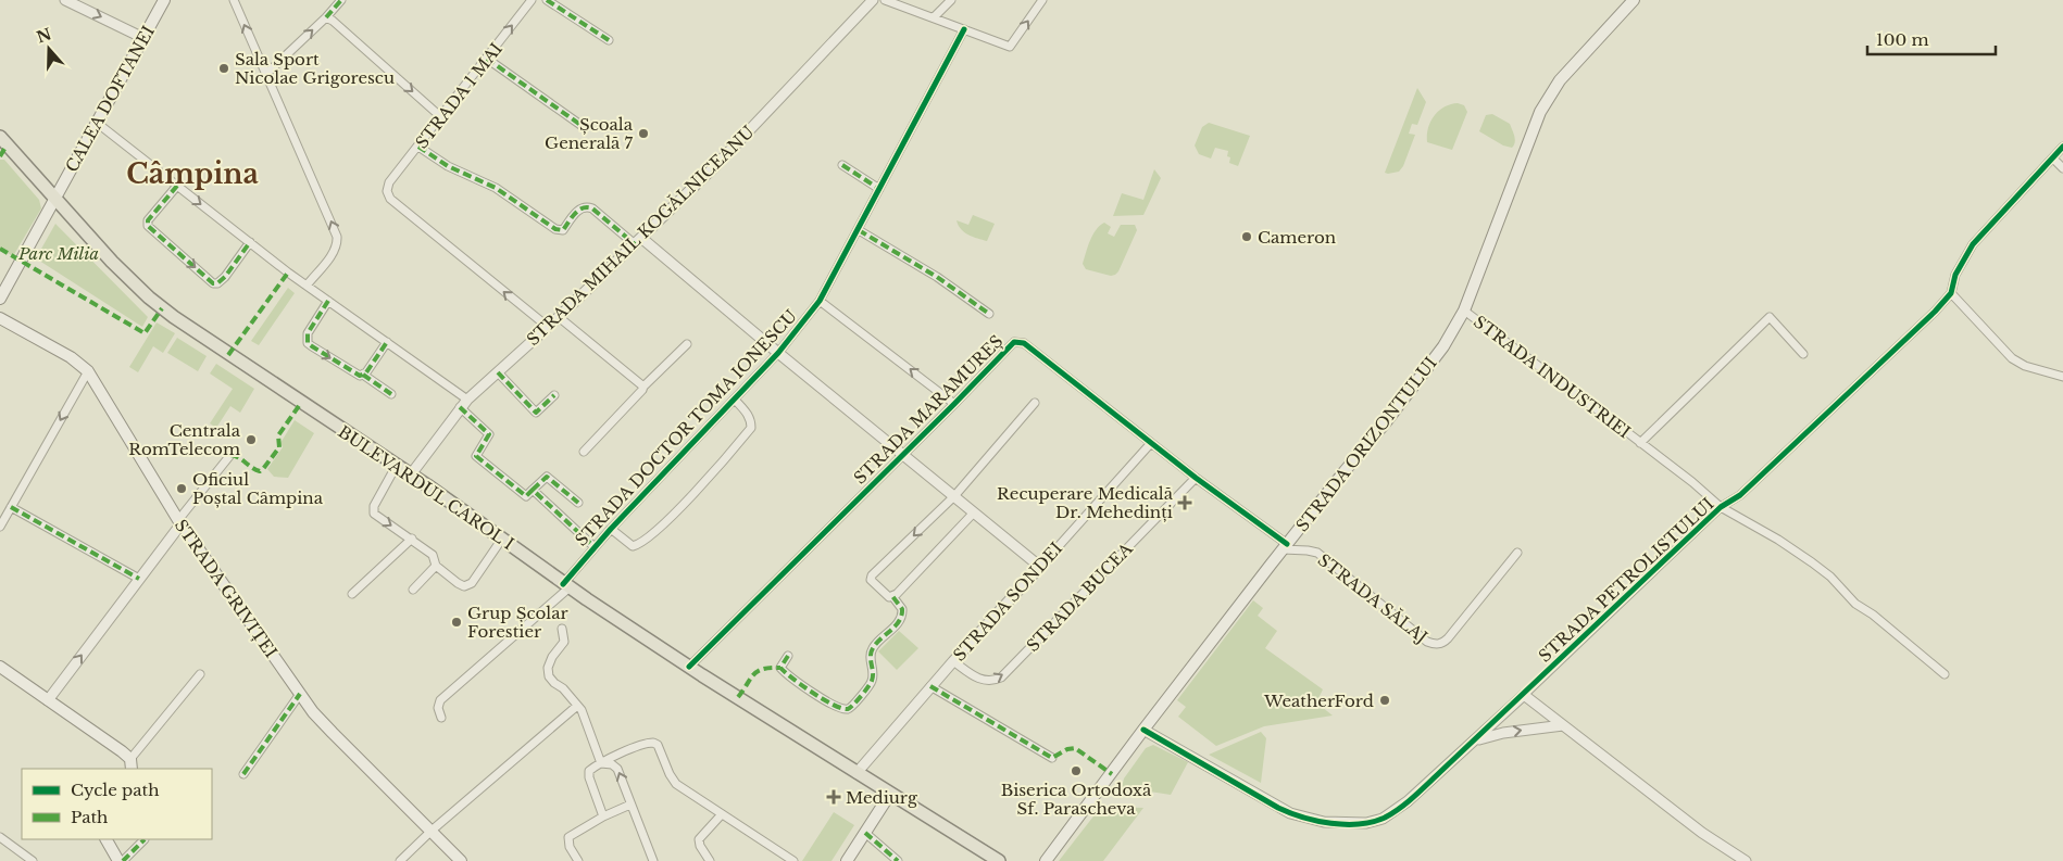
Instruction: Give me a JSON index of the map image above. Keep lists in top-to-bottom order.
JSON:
{
  "streets": {
    "main road": [
      "CALEA DOFTANEI",
      "STRADA ORIZONTULUI",
      "BULEVARDUL CAROL I",
      "STRADA GRIVIȚEI"
    ],
    "street": [
      "STRADA 1 MAI",
      "STRADA MIHAIL KOGĂLNICEANU",
      "STRADA INDUSTRIEI",
      "STRADA MARAMUREȘ",
      "STRADA DOCTOR TOMA IONESCU",
      "STRADA PETROLISTULUI",
      "STRADA BUCEA",
      "STRADA SĂLAJ",
      "STRADA SONDEI"
    ]
  },
  "crossings": [
    ["STRADA 1 MAI", "STRADA MIHAIL KOGĂLNICEANU"],
    ["CALEA DOFTANEI", "BULEVARDUL CAROL I"],
    ["STRADA MIHAIL KOGĂLNICEANU", "BULEVARDUL CAROL I"],
    ["STRADA INDUSTRIEI", "STRADA ORIZONTULUI"],
    ["STRADA INDUSTRIEI", "STRADA PETROLISTULUI"],
    ["STRADA MARAMUREȘ", "STRADA ORIZONTULUI"],
    ["STRADA MARAMUREȘ", "BULEVARDUL CAROL I"],
    ["STRADA MARAMUREȘ", "STRADA BUCEA"],
    ["STRADA MARAMUREȘ", "STRADA SĂLAJ"],
    ["STRADA MARAMUREȘ", "STRADA SONDEI"],
    ["STRADA DOCTOR TOMA IONESCU", "BULEVARDUL CAROL I"],
    ["STRADA ORIZONTULUI", "STRADA PETROLISTULUI"],
    ["STRADA ORIZONTULUI", "STRADA SĂLAJ"],
    ["BULEVARDUL CAROL I", "STRADA SONDEI"],
    ["STRADA BUCEA", "STRADA SONDEI"]
  ],
  "one_way": ["STRADA BUCEA"],
  "districts": ["Câmpina"],
  "parks": ["Parc Milia"],
  "places": {
    "other": [
      "Sala Sport Nicolae Grigorescu",
      "Școala Generală 7",
      "Cameron",
      "Centrala RomTelecom",
      "Oficiul Poștal Câmpina",
      "Grup Școlar Forestier",
      "WeatherFord",
      "Biserica Ortodoxă Sf. Parascheva"
    ],
    "health": ["Recuperare Medicală Dr. Mehedinți", "Mediurg"]
  },
  "legend": ["Cycle path", "Path"],
  "scale_bar": "100 m",
  "north": "top"
}
